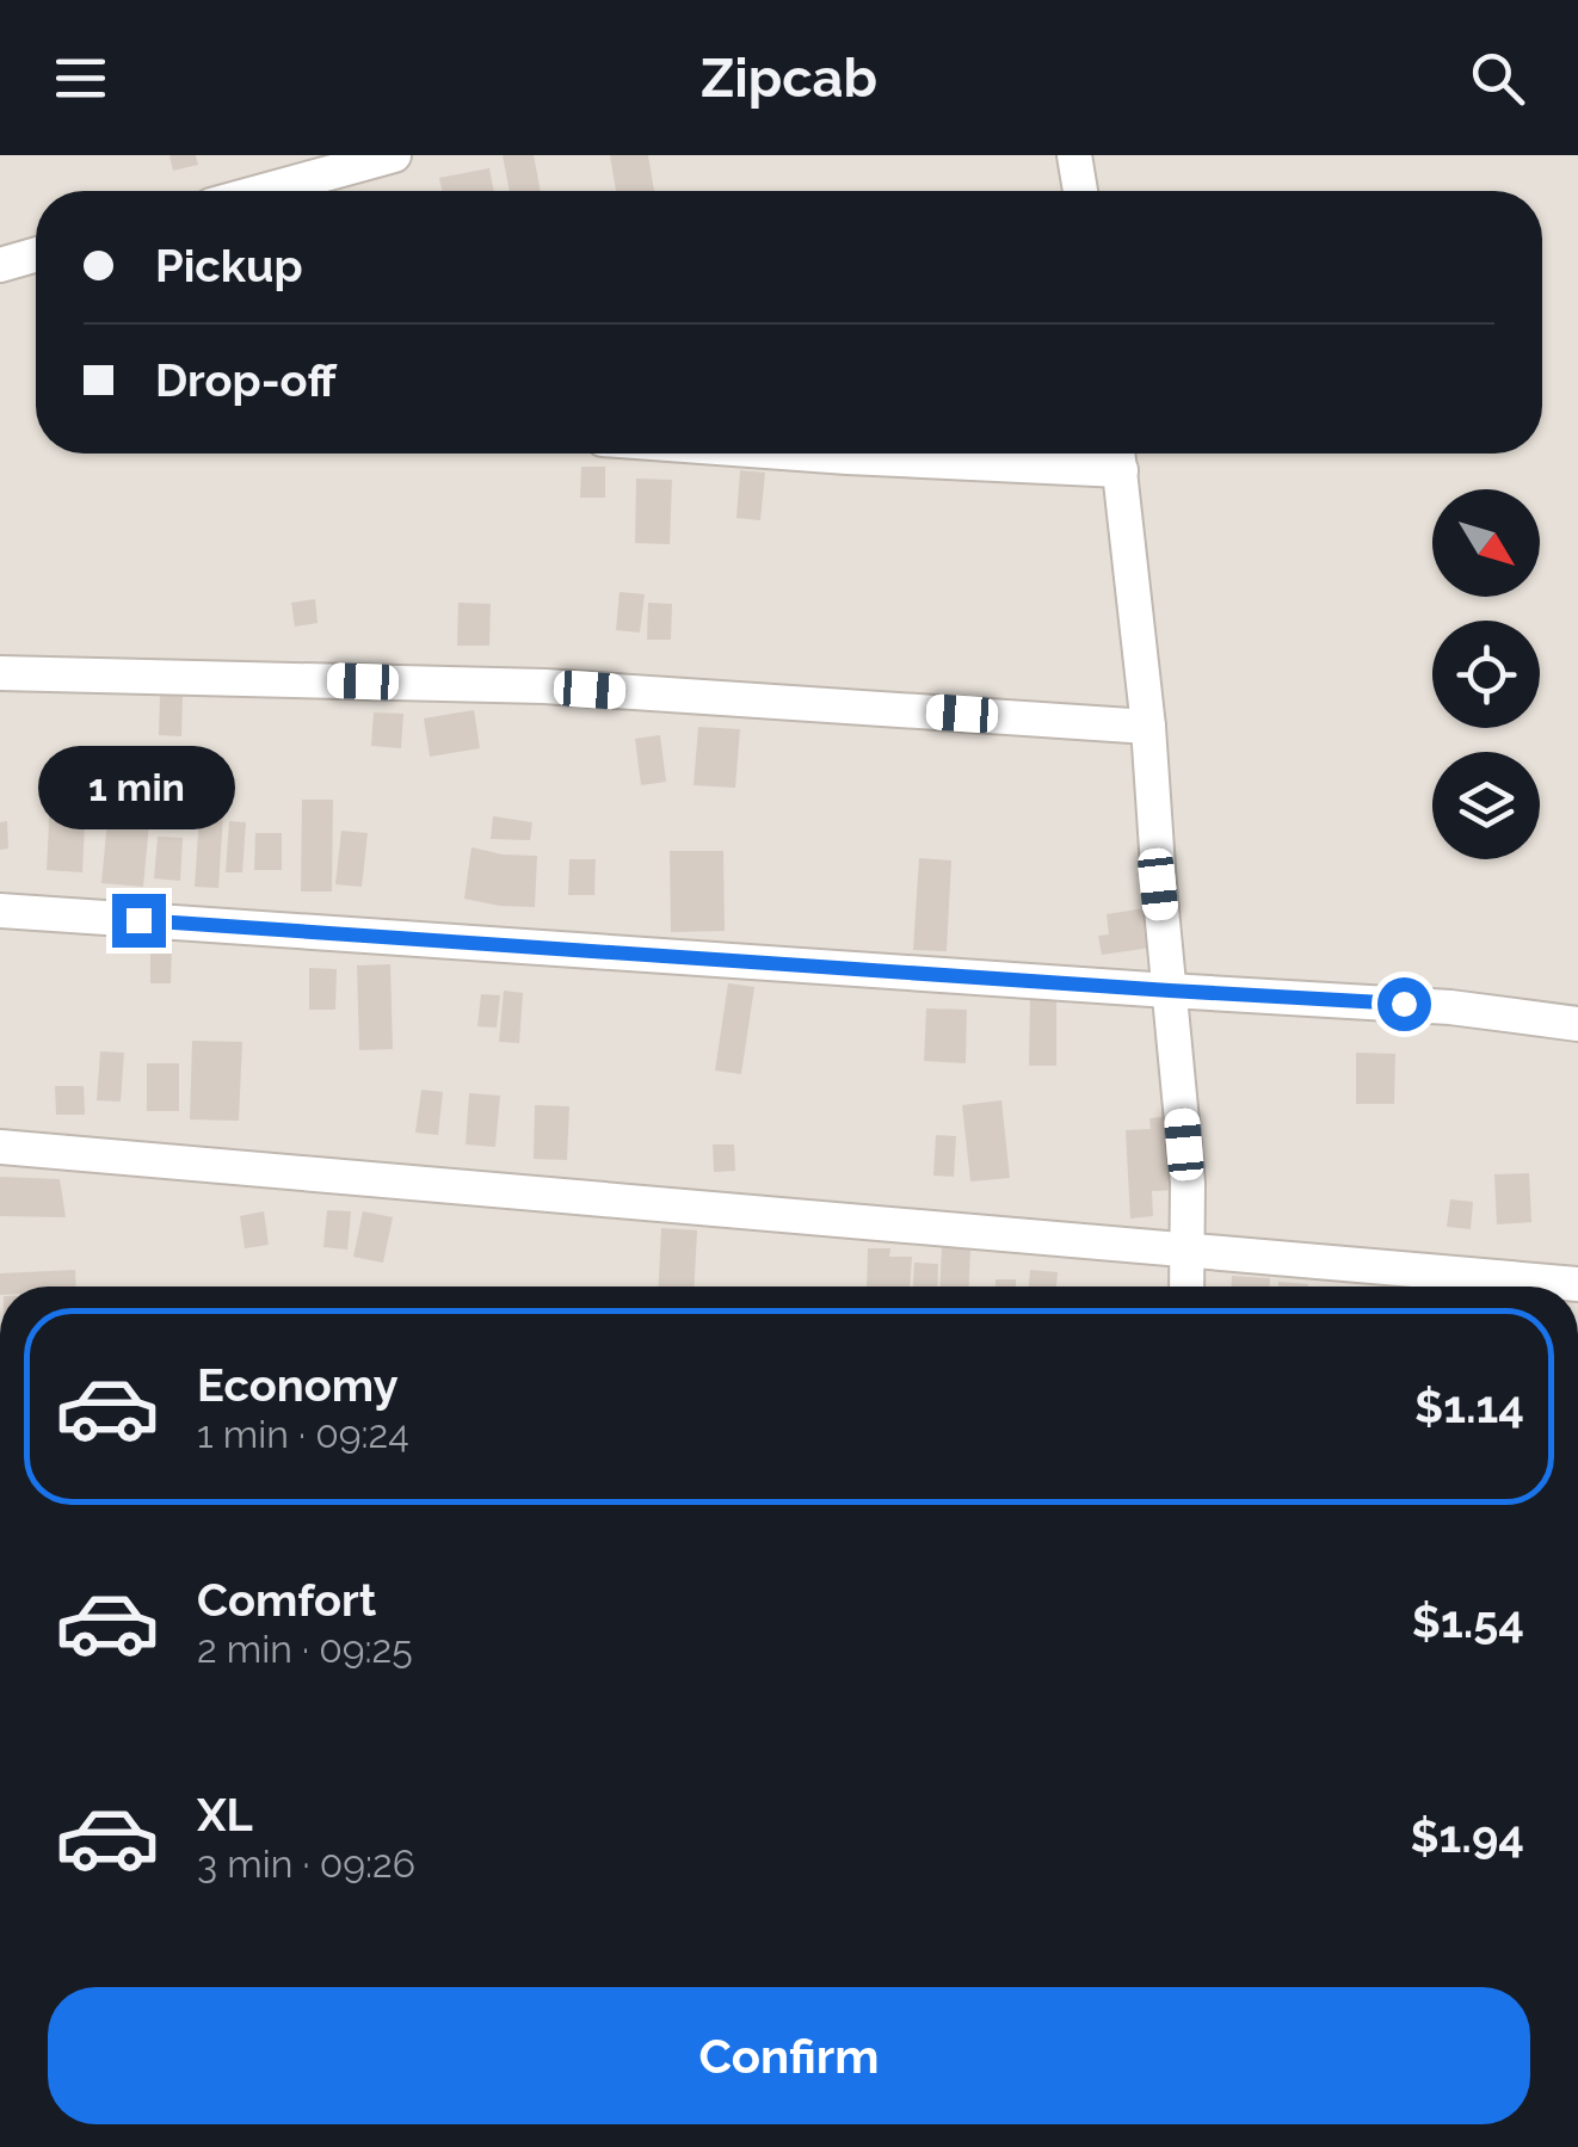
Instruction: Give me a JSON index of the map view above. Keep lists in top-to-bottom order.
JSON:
{
  "north": "bottom right",
  "page": {
    "header": "Zipcab",
    "banner": ["Pickup", "Drop-off"],
    "bubble": "1 min",
    "list": [
      {
        "name": "Economy",
        "note": "1 min · 09:24",
        "value": "$1.14"
      },
      {
        "name": "Comfort",
        "note": "2 min · 09:25",
        "value": "$1.54"
      },
      {
        "name": "XL",
        "note": "3 min · 09:26",
        "value": "$1.94"
      }
    ],
    "buttons": "Confirm"
  }
}
